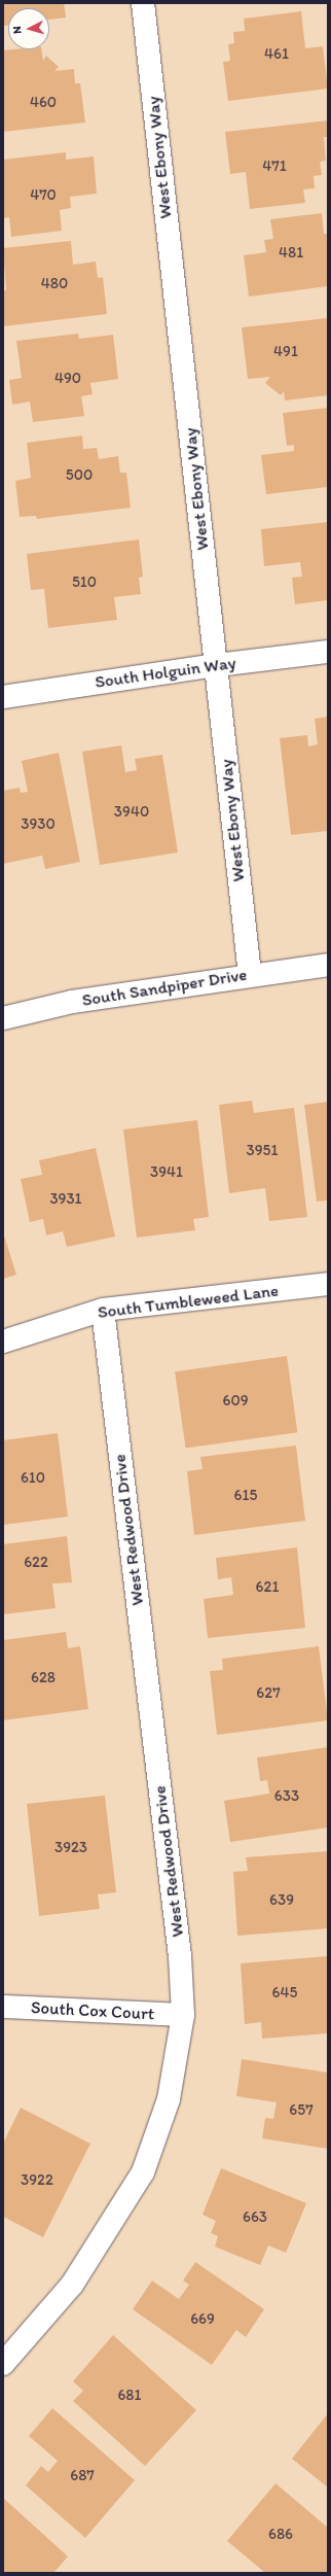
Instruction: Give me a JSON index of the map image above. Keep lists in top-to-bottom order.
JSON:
{
  "streets": {
    "street": [
      "West Ebony Way",
      "South Holguin Way",
      "South Sandpiper Drive",
      "South Tumbleweed Lane",
      "West Redwood Drive",
      "South Cox Court"
    ]
  },
  "crossings": [
    ["West Ebony Way", "South Holguin Way"],
    ["West Ebony Way", "South Sandpiper Drive"],
    ["South Tumbleweed Lane", "West Redwood Drive"],
    ["West Redwood Drive", "South Cox Court"]
  ],
  "house_numbers": [
    "461",
    "460",
    "471",
    "470",
    "481",
    "480",
    "491",
    "490",
    "500",
    "510",
    "3940",
    "3930",
    "3951",
    "3941",
    "3931",
    "609",
    "610",
    "615",
    "622",
    "621",
    "628",
    "627",
    "633",
    "3923",
    "639",
    "645",
    "657",
    "3922",
    "663",
    "669",
    "681",
    "687",
    "686"
  ],
  "north": "left"
}
